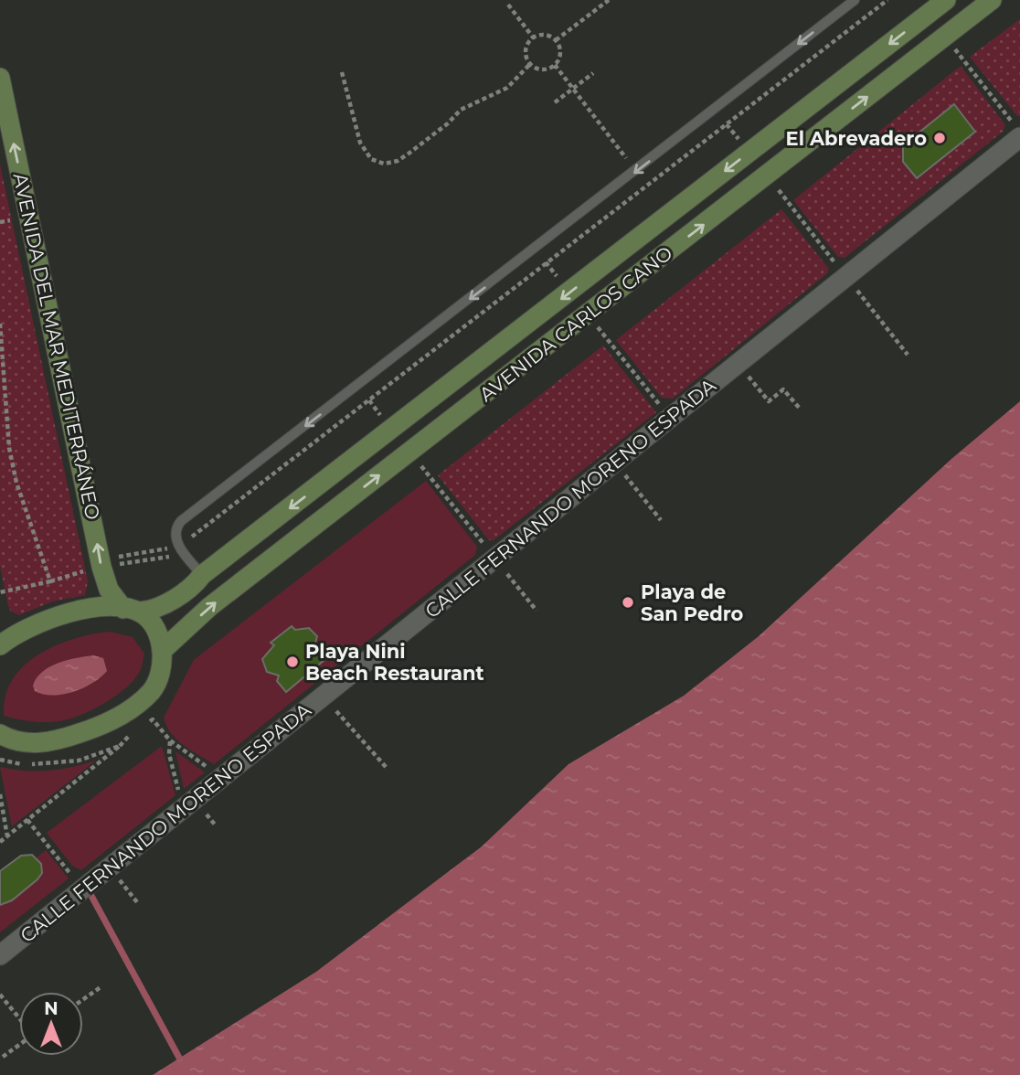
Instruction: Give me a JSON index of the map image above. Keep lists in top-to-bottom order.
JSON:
{
  "streets": {
    "street": ["AVENIDA CARLOS CANO", "AVENIDA DEL MAR MEDITERRÁNEO", "CALLE FERNANDO MORENO ESPADA"]
  },
  "crossings": [
    ["AVENIDA CARLOS CANO", "AVENIDA DEL MAR MEDITERRÁNEO"]
  ],
  "one_way": ["AVENIDA DEL MAR MEDITERRÁNEO"],
  "places": ["El Abrevadero", "Playa de San Pedro", "Playa Nini Beach Restaurant"],
  "north": "top"
}
